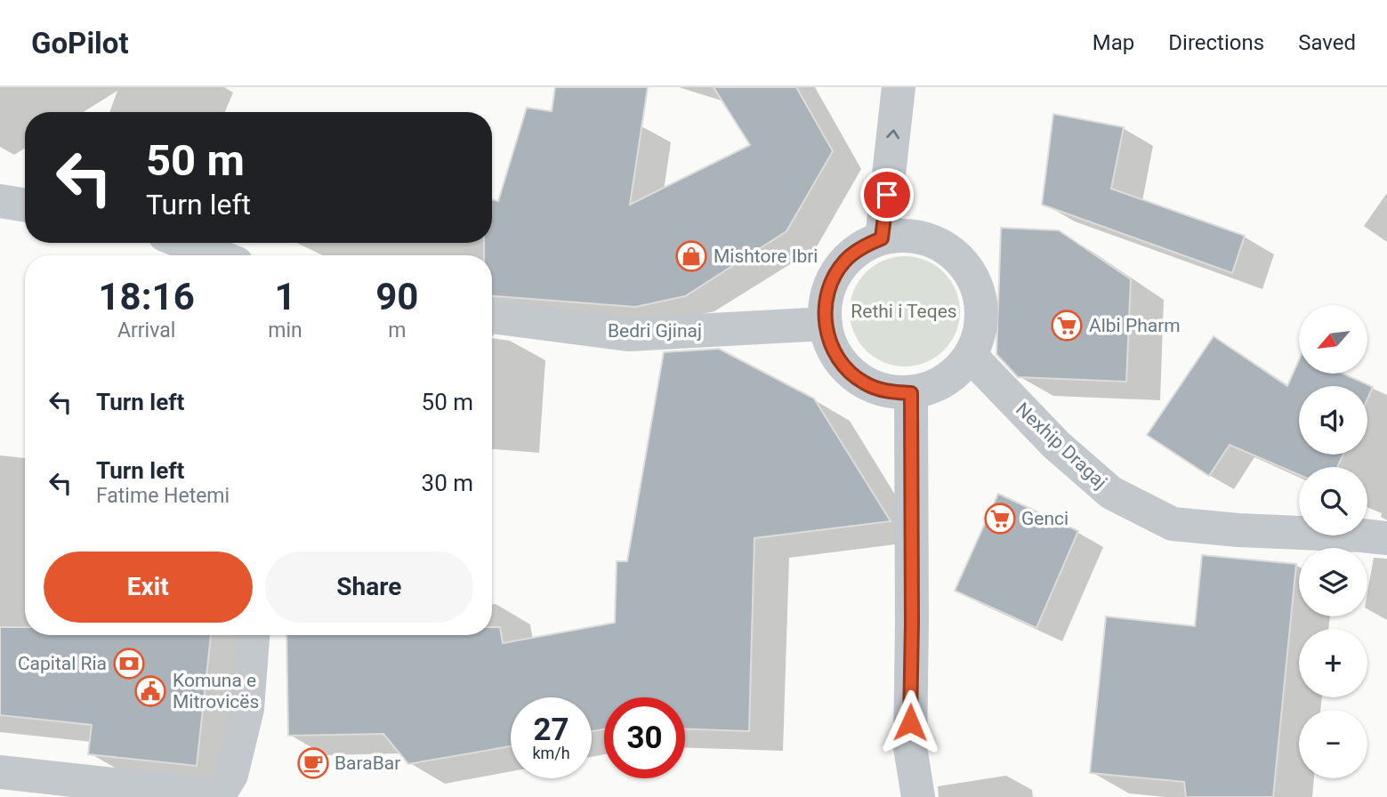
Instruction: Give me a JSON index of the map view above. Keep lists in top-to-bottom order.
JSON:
{
  "streets": {
    "street": ["Bedri Gjinaj", "Nexhip Dragaj"]
  },
  "crossings": [
    ["Bedri Gjinaj", "Nexhip Dragaj"]
  ],
  "parks": ["Rethi i Teqes"],
  "places": {
    "shop": ["Mishtore Ibri"],
    "supermarket": ["Albi Pharm", "Genci"],
    "bank": ["Capital Ria"],
    "public building": ["Komuna e Mitrovicës"],
    "cafe": ["BaraBar"]
  },
  "north": "bottom left",
  "page": {
    "header": "GoPilot",
    "nav": ["Map", "Directions", "Saved"],
    "turn": ["50 m", "Turn left"],
    "eta": [
      "18:16",
      "Arrival",
      "1",
      "min",
      "90",
      "m"
    ],
    "map_buttons": ["+", "−"],
    "list": [
      {
        "name": "Turn left",
        "value": "50 m"
      },
      {
        "name": "Turn left",
        "note": "Fatime Hetemi",
        "value": "30 m"
      }
    ],
    "buttons": ["Exit", "Share"],
    "speed": "27 km/h",
    "limit": "30"
  }
}
